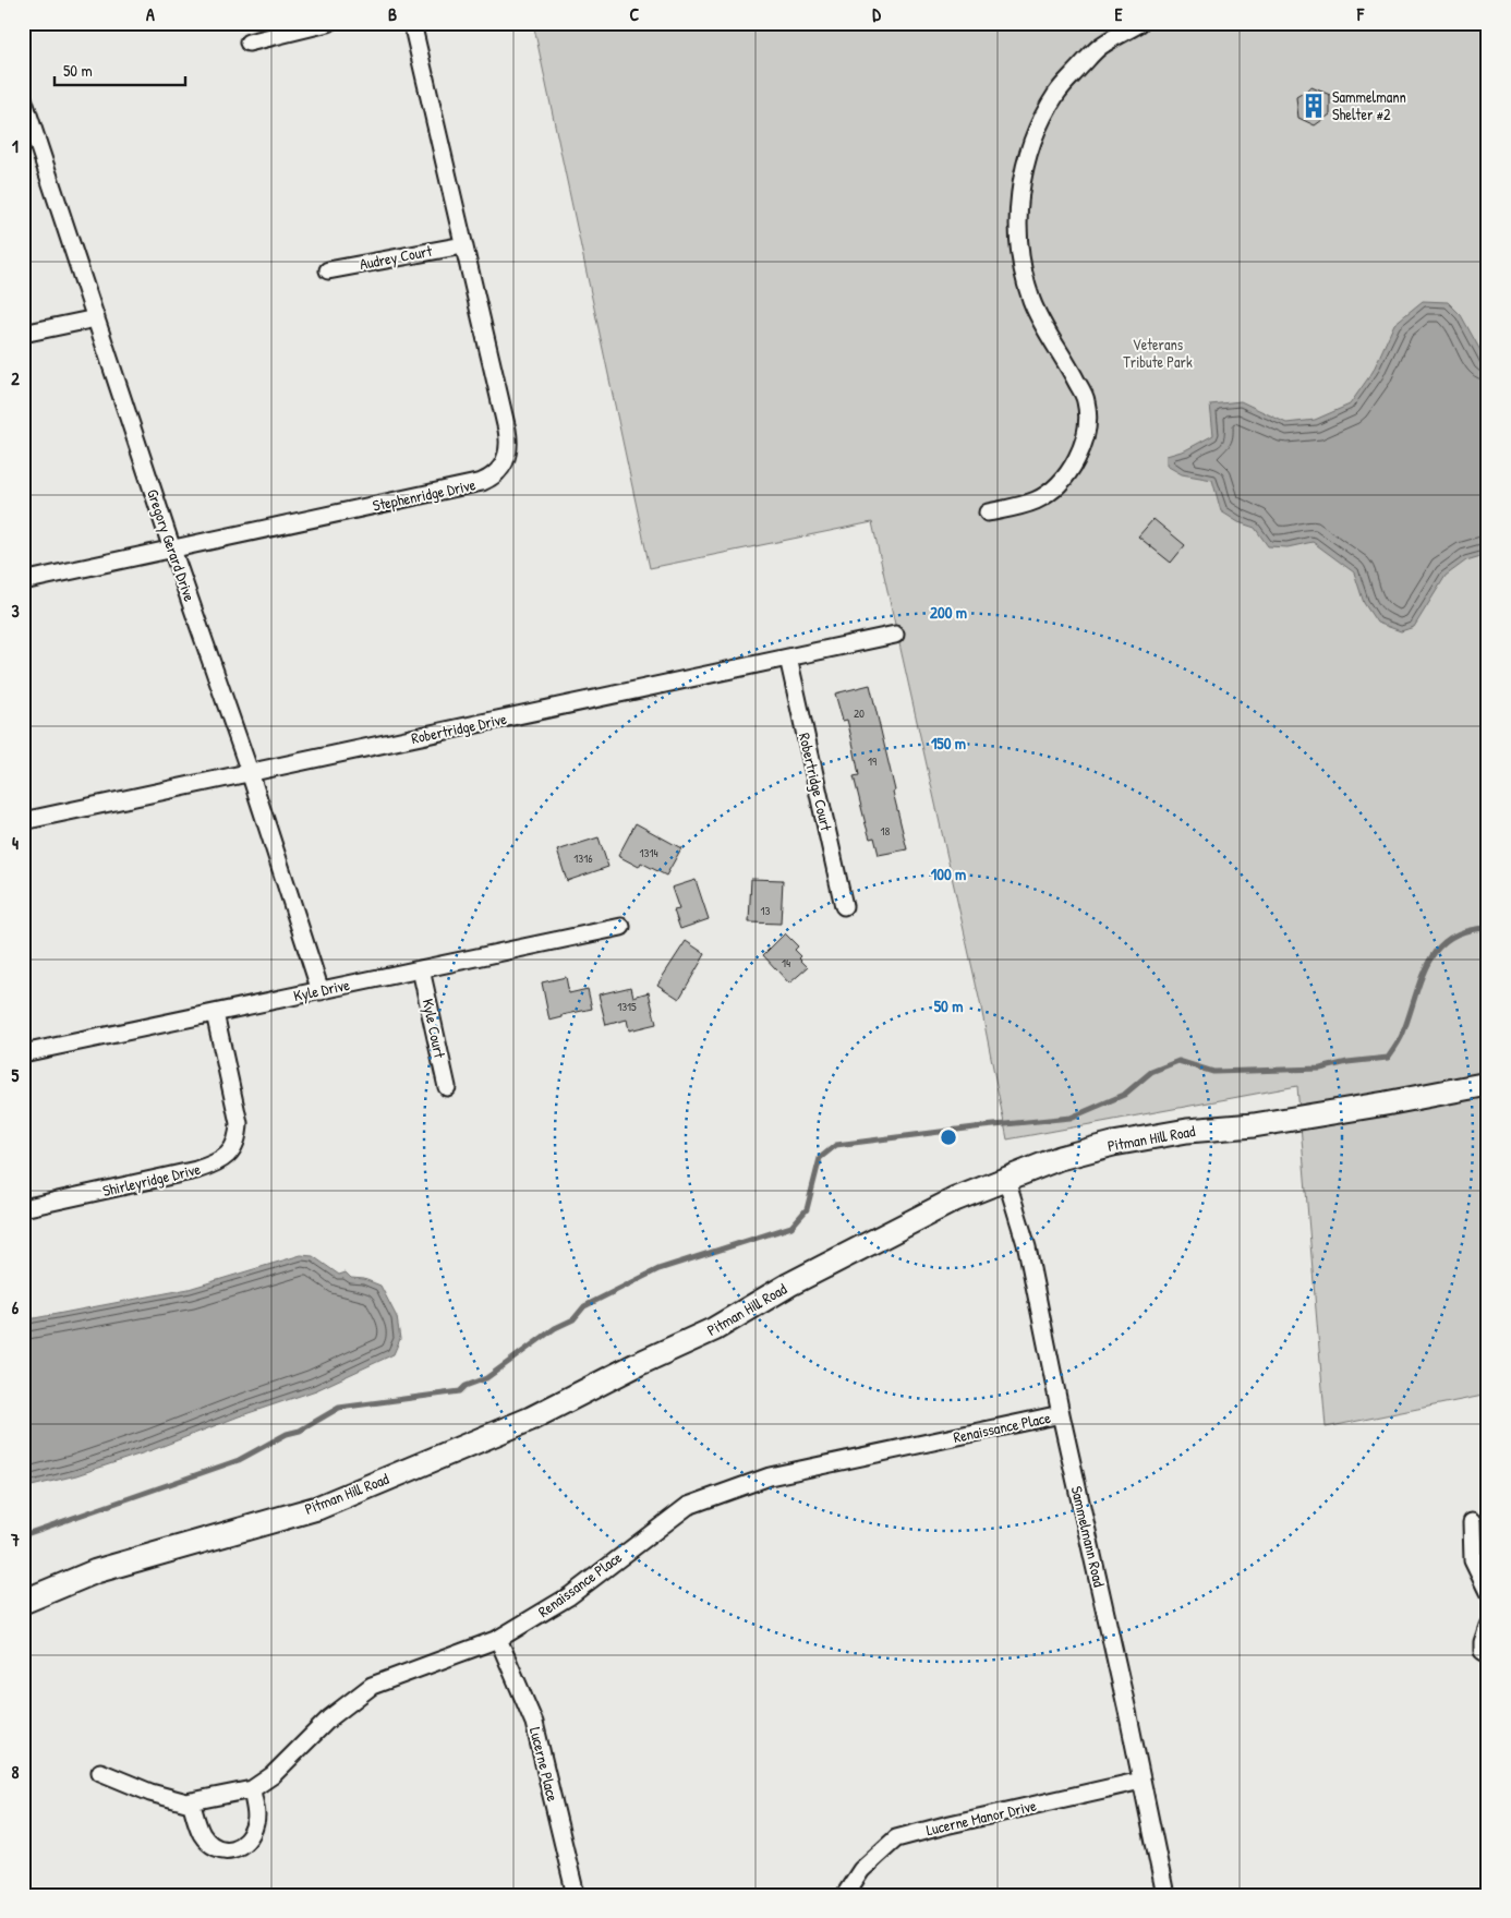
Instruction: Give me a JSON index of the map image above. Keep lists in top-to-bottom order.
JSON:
{
  "streets": {
    "main road": ["Pitman Hill Road"],
    "street": [
      "Audrey Court",
      "Stephenridge Drive",
      "Gregory Gerard Drive",
      "Robertridge Drive",
      "Robertridge Court",
      "Kyle Drive",
      "Kyle Court",
      "Shirleyridge Drive",
      "Renaissance Place",
      "Sammelmann Road",
      "Lucerne Place",
      "Lucerne Manor Drive"
    ]
  },
  "crossings": [
    ["Audrey Court", "Stephenridge Drive"],
    ["Stephenridge Drive", "Gregory Gerard Drive"],
    ["Gregory Gerard Drive", "Robertridge Drive"],
    ["Gregory Gerard Drive", "Kyle Drive"],
    ["Robertridge Drive", "Robertridge Court"],
    ["Kyle Drive", "Kyle Court"],
    ["Kyle Drive", "Shirleyridge Drive"],
    ["Pitman Hill Road", "Sammelmann Road"],
    ["Renaissance Place", "Sammelmann Road"],
    ["Renaissance Place", "Lucerne Place"],
    ["Sammelmann Road", "Lucerne Manor Drive"]
  ],
  "parks": ["Veterans Tribute Park"],
  "places": {
    "building": ["Sammelmann Shelter #2"]
  },
  "house_numbers": [
    "20",
    "19",
    "18",
    "1314",
    "1316",
    "13",
    "14",
    "1315"
  ],
  "scale_bar": "50 m",
  "grid": {
    "columns": [
      "A",
      "B",
      "C",
      "D",
      "E",
      "F"
    ],
    "rows": [
      "1",
      "2",
      "3",
      "4",
      "5",
      "6",
      "7",
      "8"
    ]
  },
  "rings": [
    "200 m",
    "150 m",
    "100 m",
    "50 m"
  ]
}
